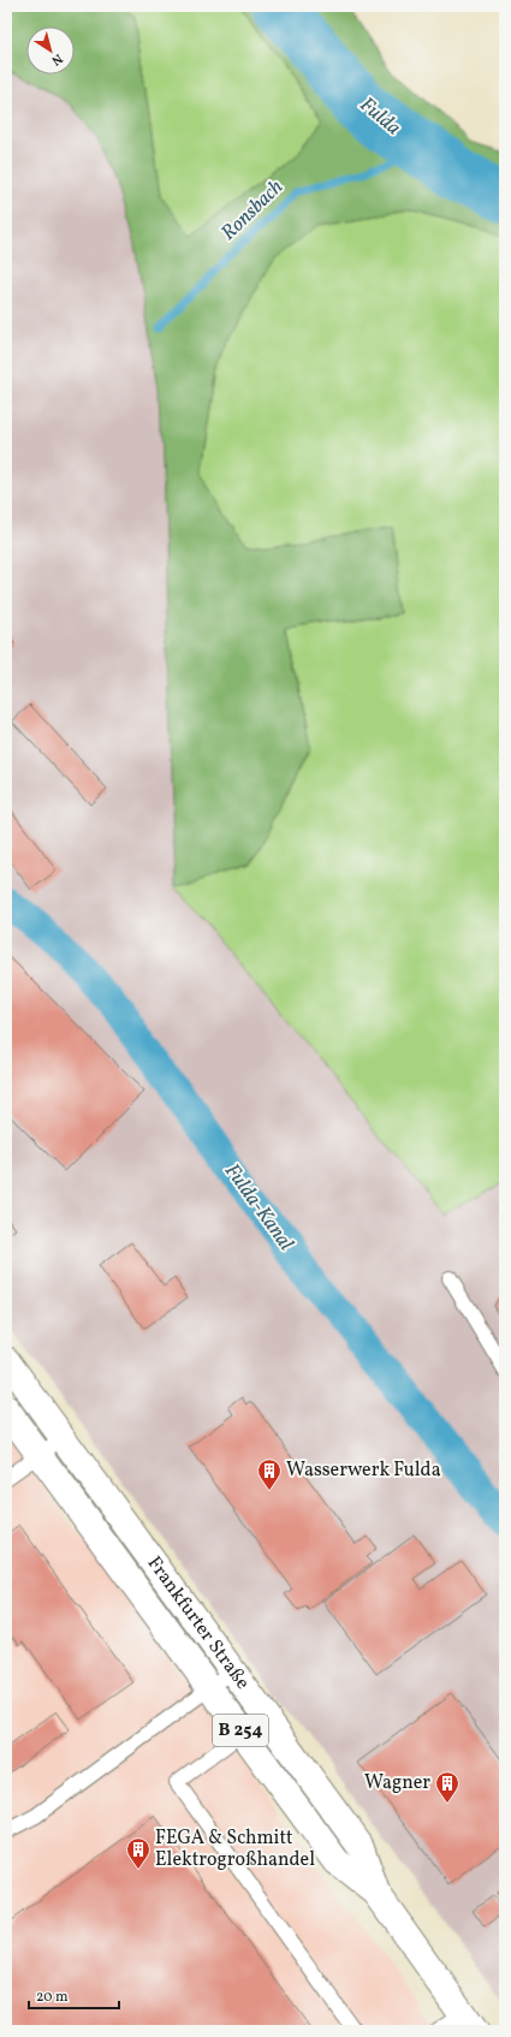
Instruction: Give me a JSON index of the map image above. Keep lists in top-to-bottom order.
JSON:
{
  "streets": {
    "main road": ["Frankfurter Straße", "B 254"]
  },
  "water": ["Fulda", "Ronsbach", "Fulda-Kanal"],
  "places": {
    "building": ["Wasserwerk Fulda", "Wagner", "FEGA & Schmitt Elektrogroßhandel"]
  },
  "scale_bar": "20 m",
  "north": "bottom right"
}
